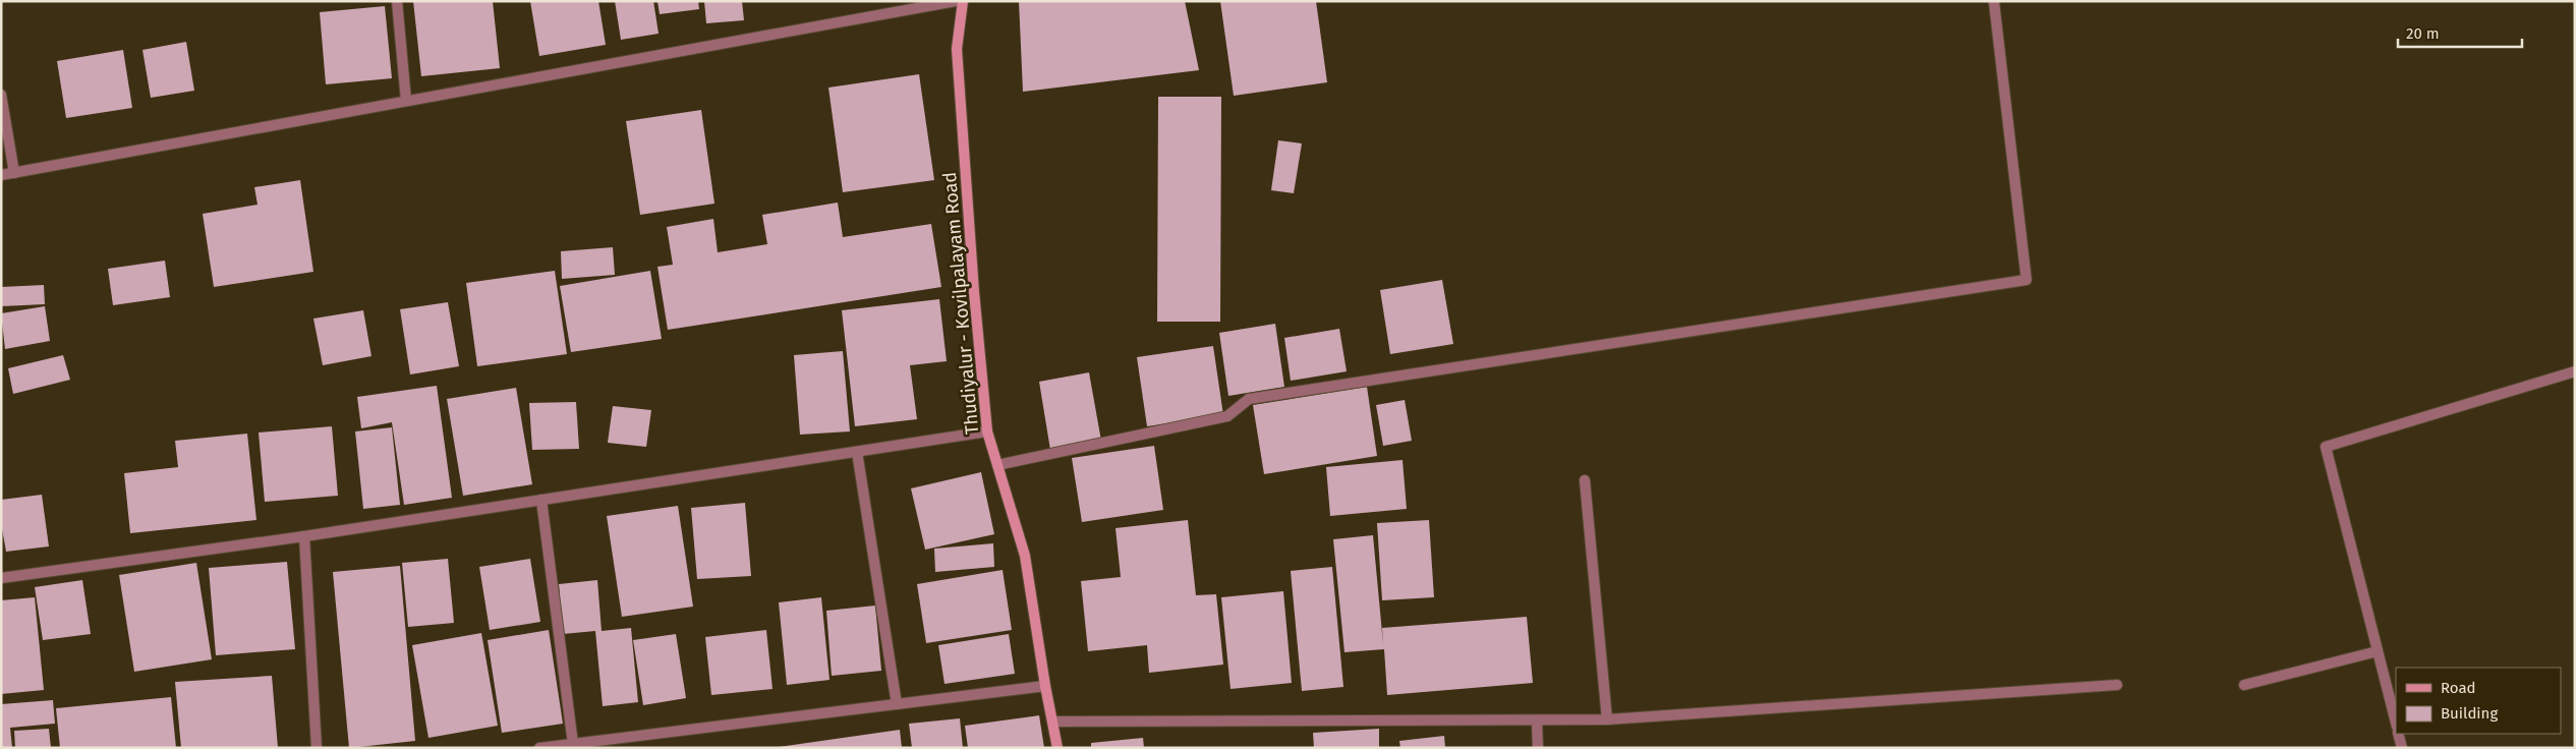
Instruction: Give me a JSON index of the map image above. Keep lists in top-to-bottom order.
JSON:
{
  "streets": {
    "main road": ["Thudiyalur - Kovilpalayam Road"]
  },
  "legend": ["Road", "Building"],
  "scale_bar": "20 m"
}
